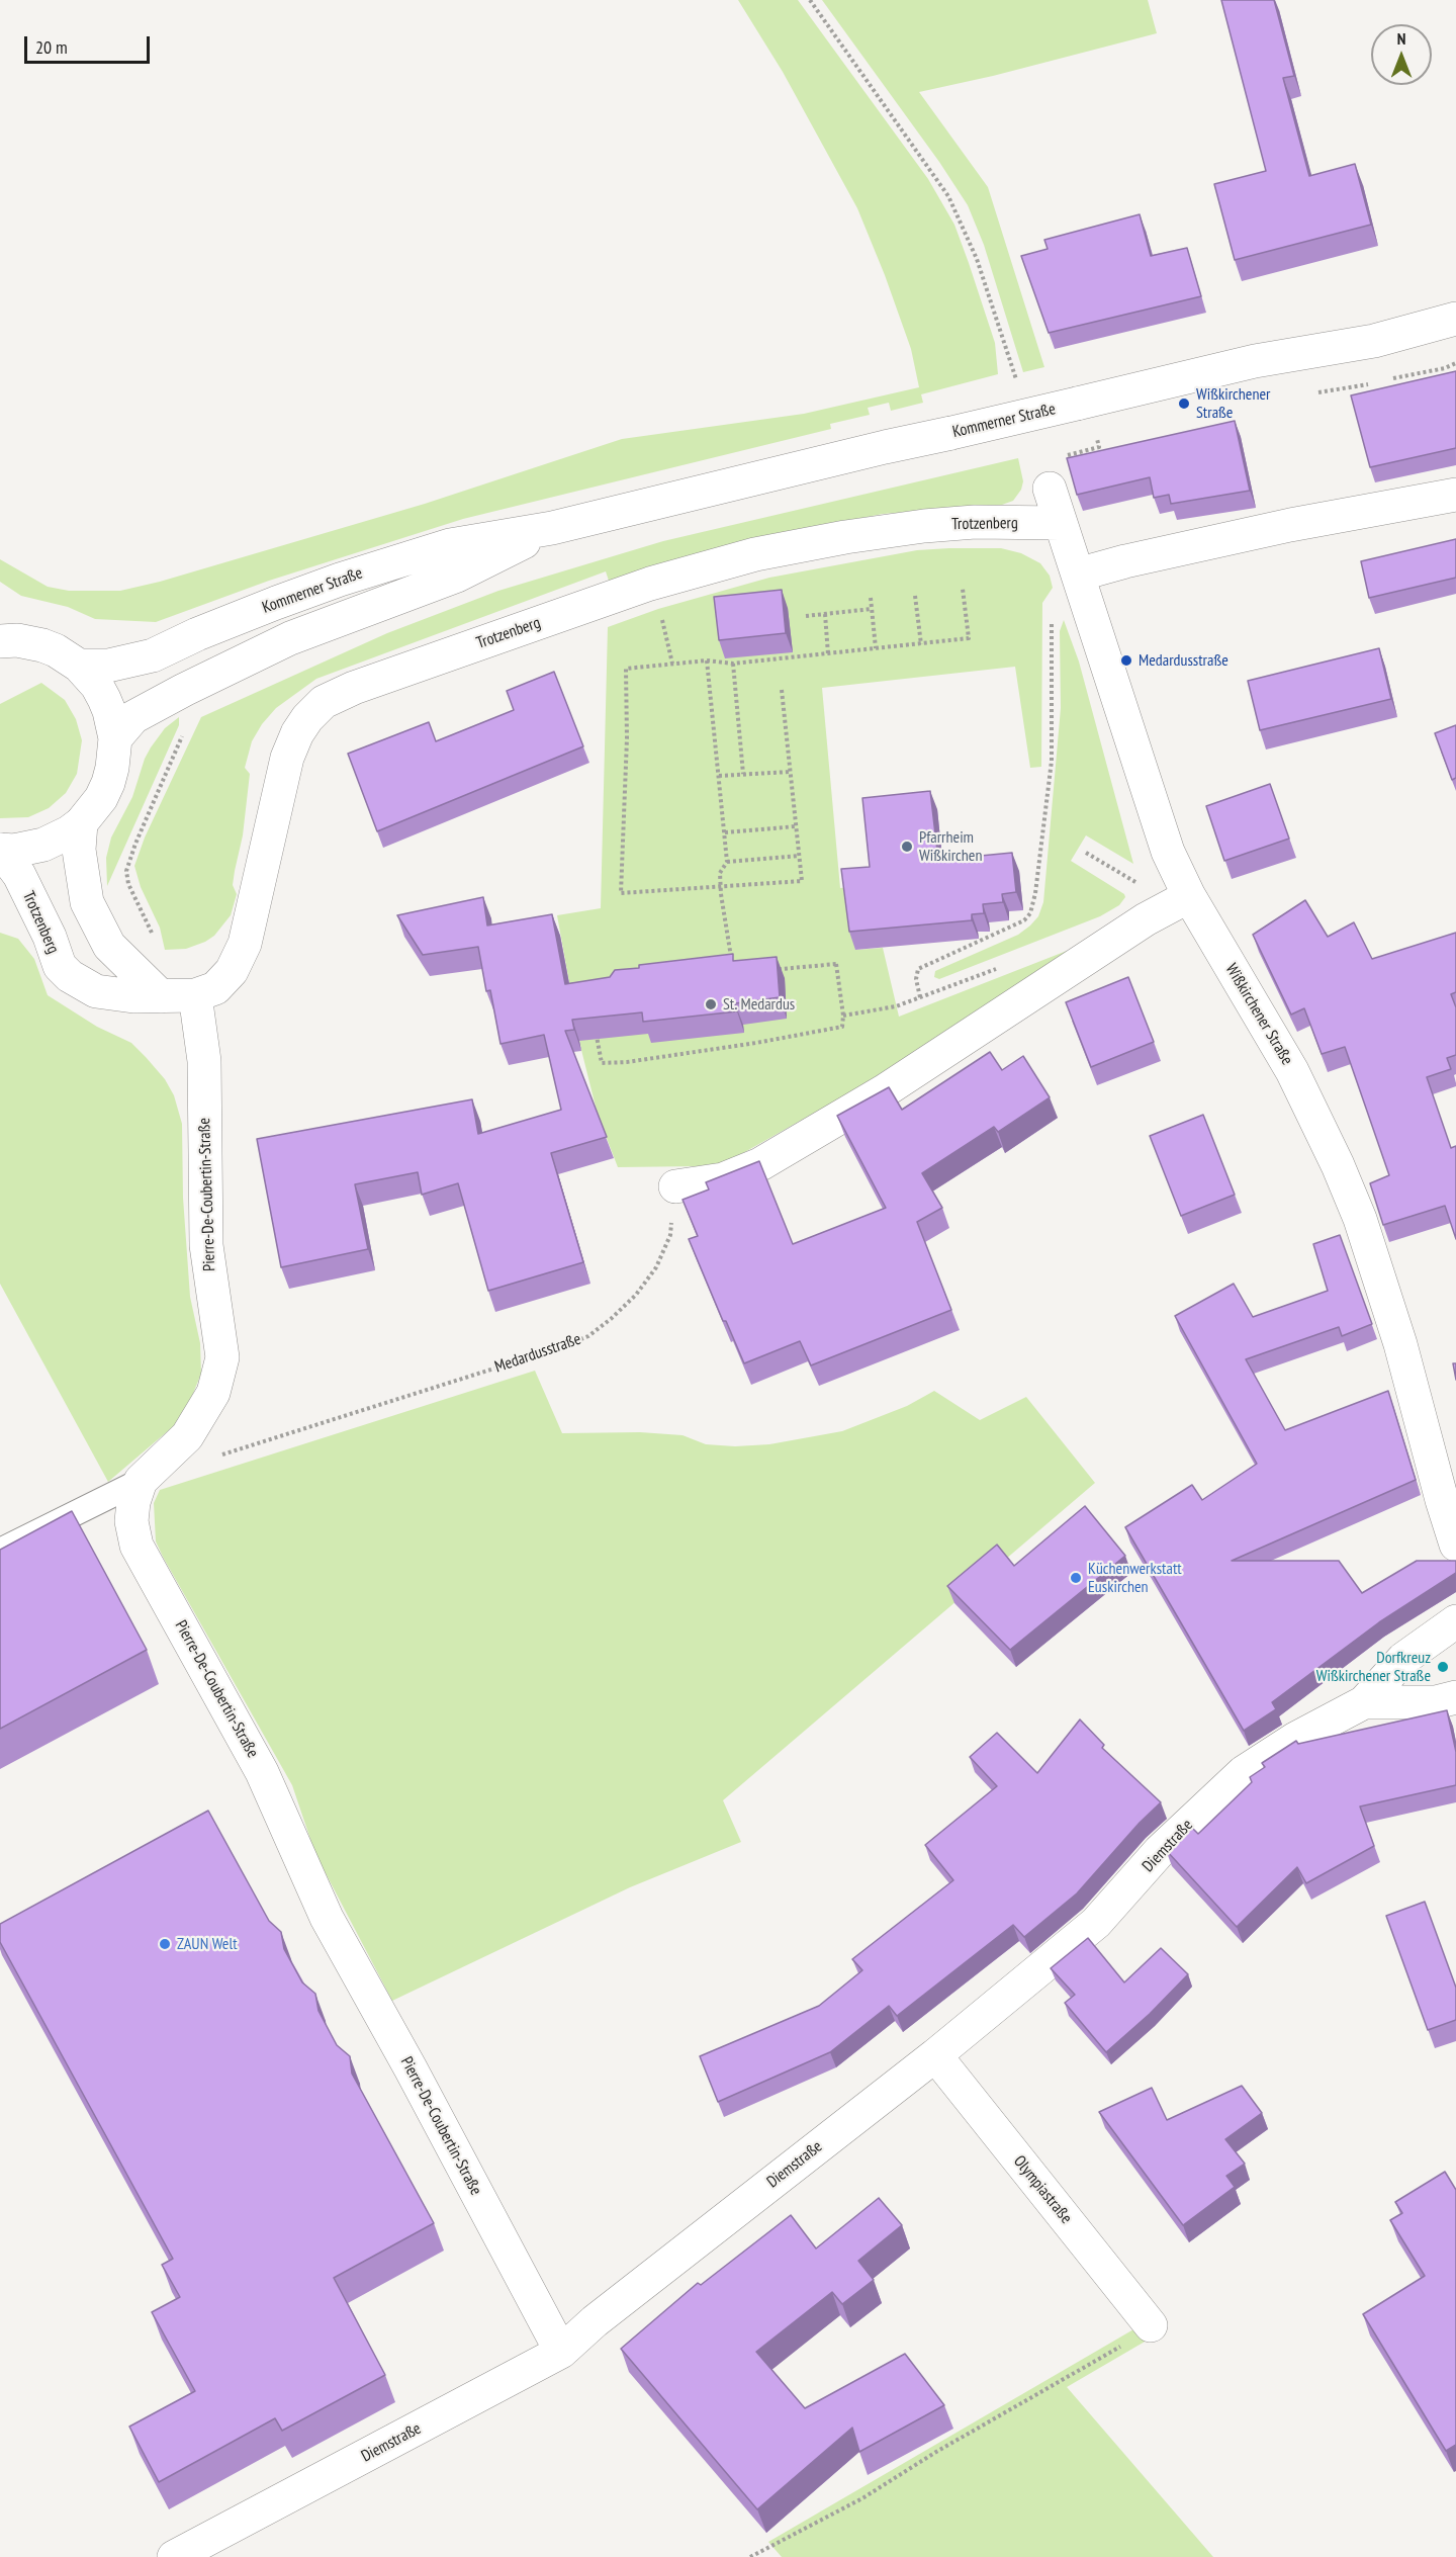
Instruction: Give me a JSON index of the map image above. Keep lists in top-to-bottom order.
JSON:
{
  "streets": {
    "street": [
      "Kommerner Straße",
      "Trotzenberg",
      "Wißkirchener Straße",
      "Pierre-De-Coubertin-Straße",
      "Diemstraße",
      "Olympiastraße"
    ],
    "path": ["Medardusstraße"]
  },
  "crossings": [
    ["Trotzenberg", "Wißkirchener Straße"],
    ["Trotzenberg", "Pierre-De-Coubertin-Straße"],
    ["Pierre-De-Coubertin-Straße", "Diemstraße"],
    ["Diemstraße", "Olympiastraße"]
  ],
  "places": [
    "Wißkirchener Straße",
    "Medardusstraße",
    "Pfarrheim Wißkirchen",
    "St. Medardus",
    "Küchenwerkstatt Euskirchen",
    "Dorfkreuz Wißkirchener Straße",
    "ZAUN Welt"
  ],
  "scale_bar": "20 m",
  "north": "top"
}
